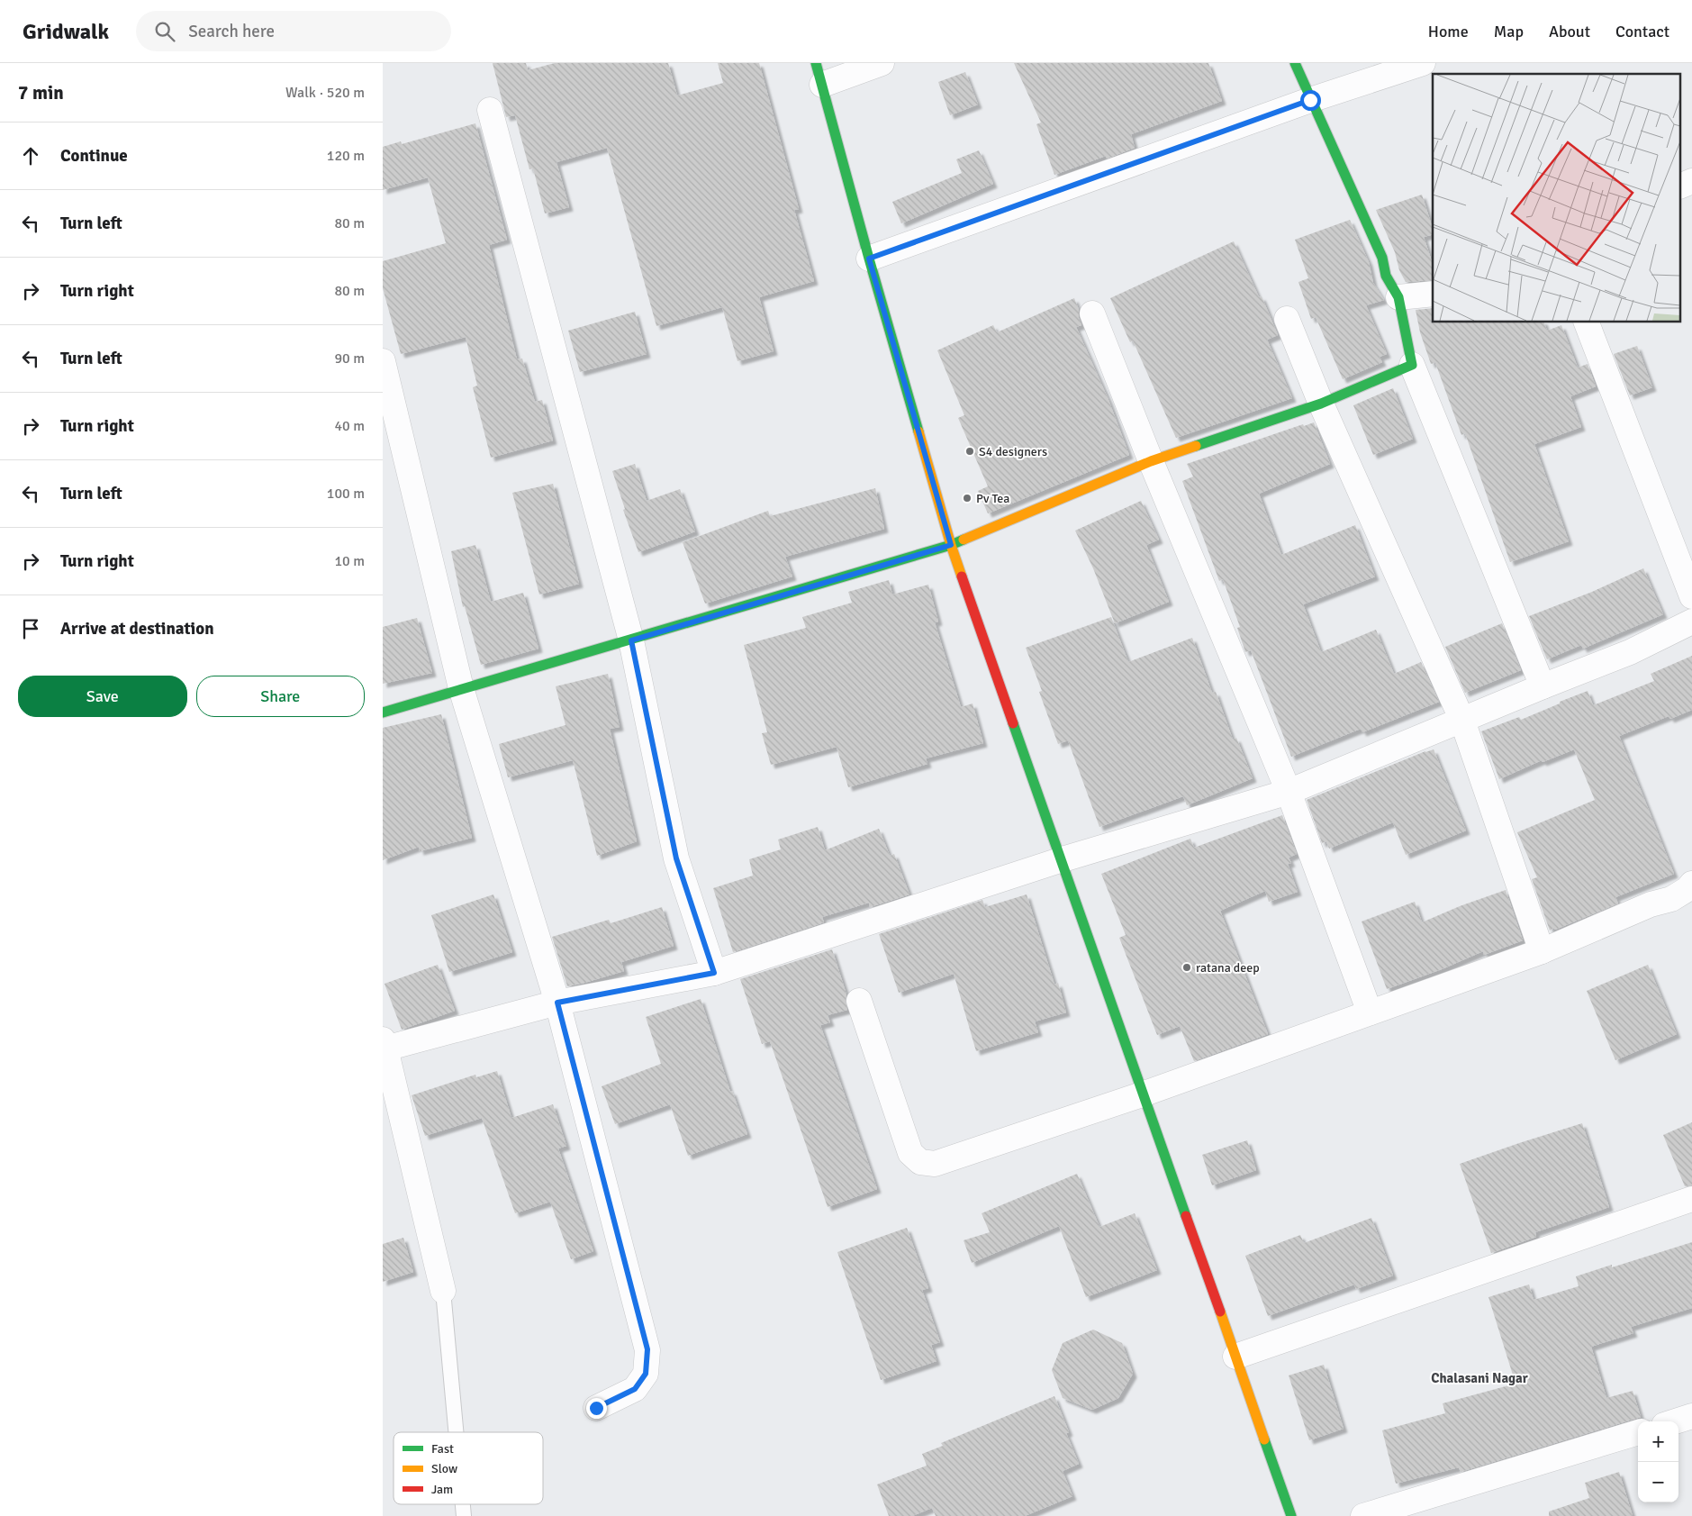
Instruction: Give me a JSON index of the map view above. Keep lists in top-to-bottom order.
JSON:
{
  "districts": ["Chalasani Nagar"],
  "places": ["S4 designers", "Pv Tea", "ratana deep"],
  "legend": ["Fast", "Slow", "Jam"],
  "page": {
    "header": "Gridwalk",
    "search": "Search here",
    "nav": [
      "Home",
      "Map",
      "About",
      "Contact"
    ],
    "heading": ["7 min", "Walk · 520 m"],
    "list": [
      ["Continue", "120 m"],
      ["Turn left", "80 m"],
      ["Turn right", "80 m"],
      ["Turn left", "90 m"],
      ["Turn right", "40 m"],
      ["Turn left", "100 m"],
      ["Turn right", "10 m"],
      "Arrive at destination"
    ],
    "buttons": ["Save", "Share"],
    "map_buttons": ["+", "−"]
  }
}
